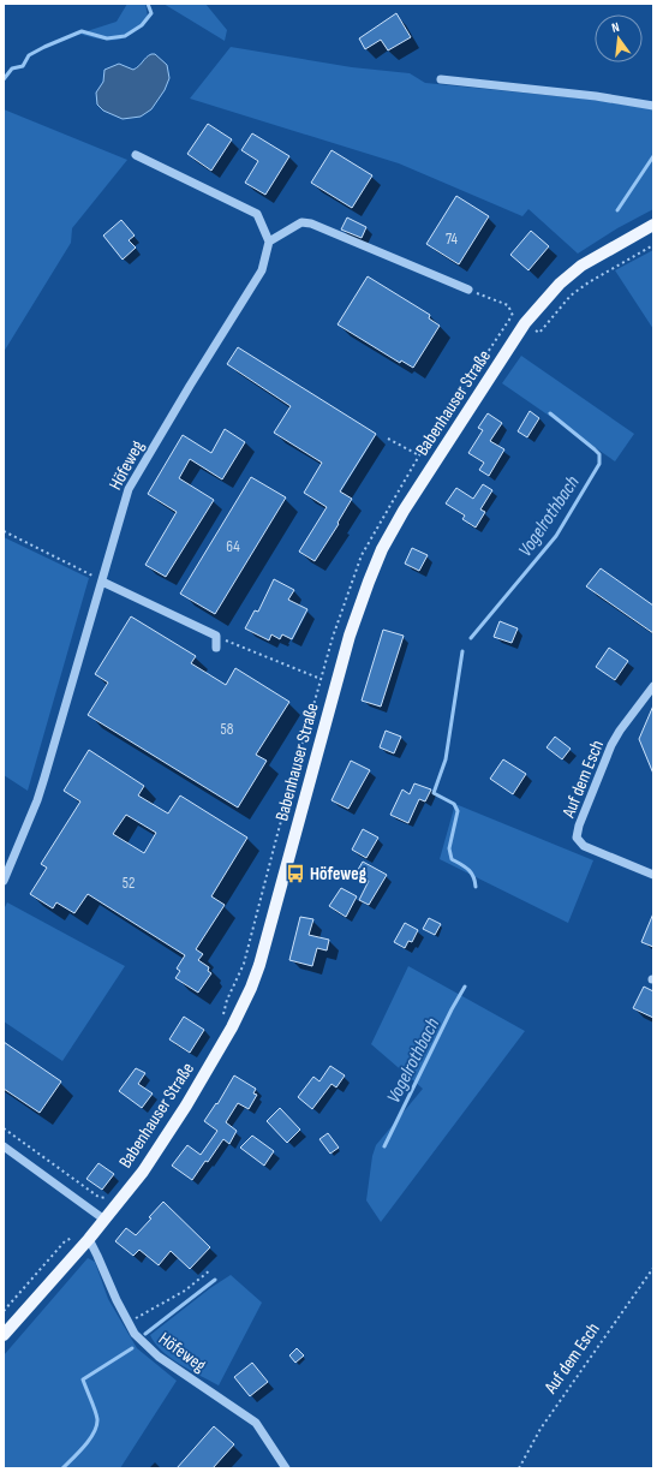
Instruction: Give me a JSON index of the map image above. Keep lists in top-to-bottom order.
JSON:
{
  "streets": {
    "main road": ["Babenhauser Straße"],
    "street": ["Höfeweg", "Auf dem Esch"]
  },
  "crossings": [
    ["Babenhauser Straße", "Höfeweg"]
  ],
  "water": ["Vogelrothbach"],
  "places": {
    "bus stop": ["Höfeweg"]
  },
  "house_numbers": [
    "74",
    "64",
    "58",
    "52"
  ],
  "north": "top"
}
